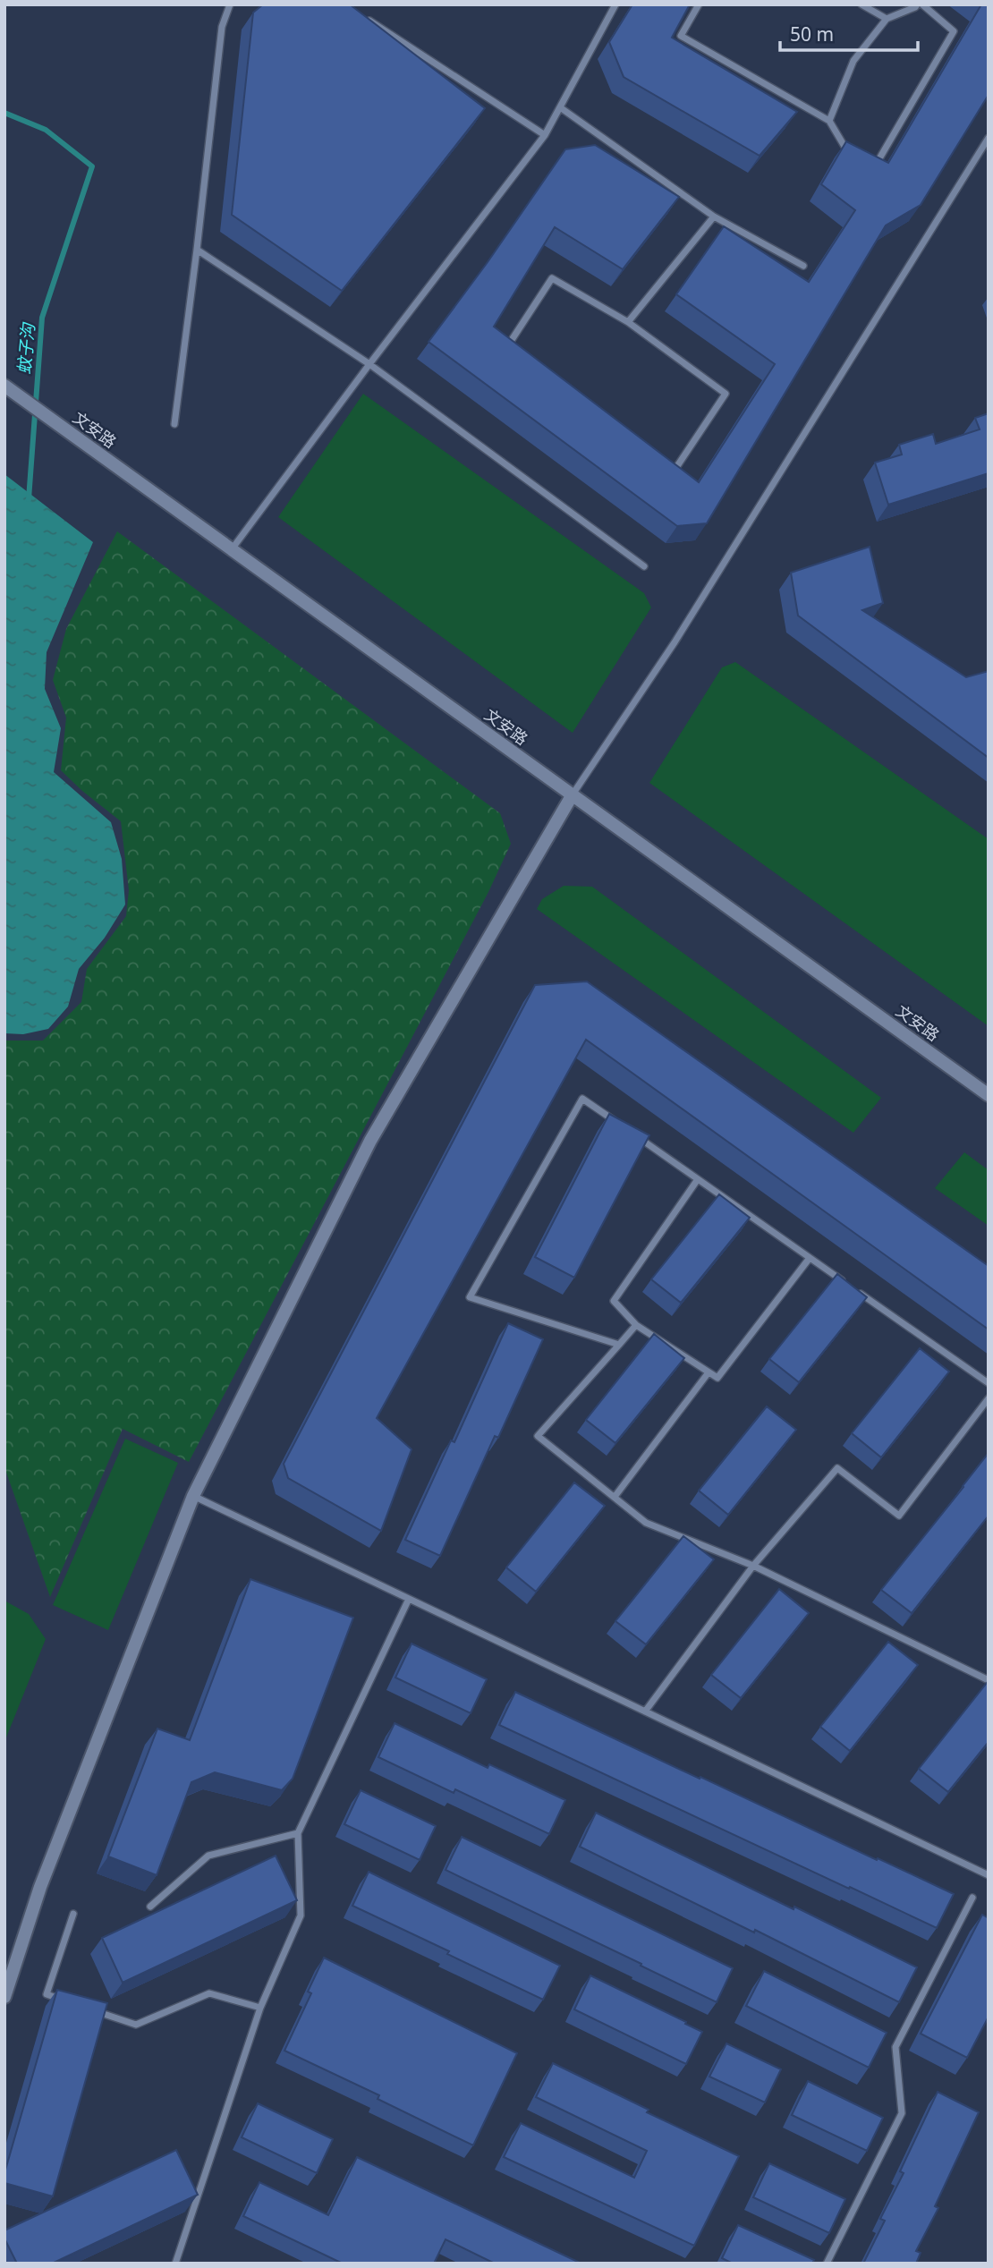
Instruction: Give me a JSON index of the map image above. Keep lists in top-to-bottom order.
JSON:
{
  "streets": {
    "street": ["文安路"]
  },
  "water": ["蚊子沟"],
  "scale_bar": "50 m"
}
